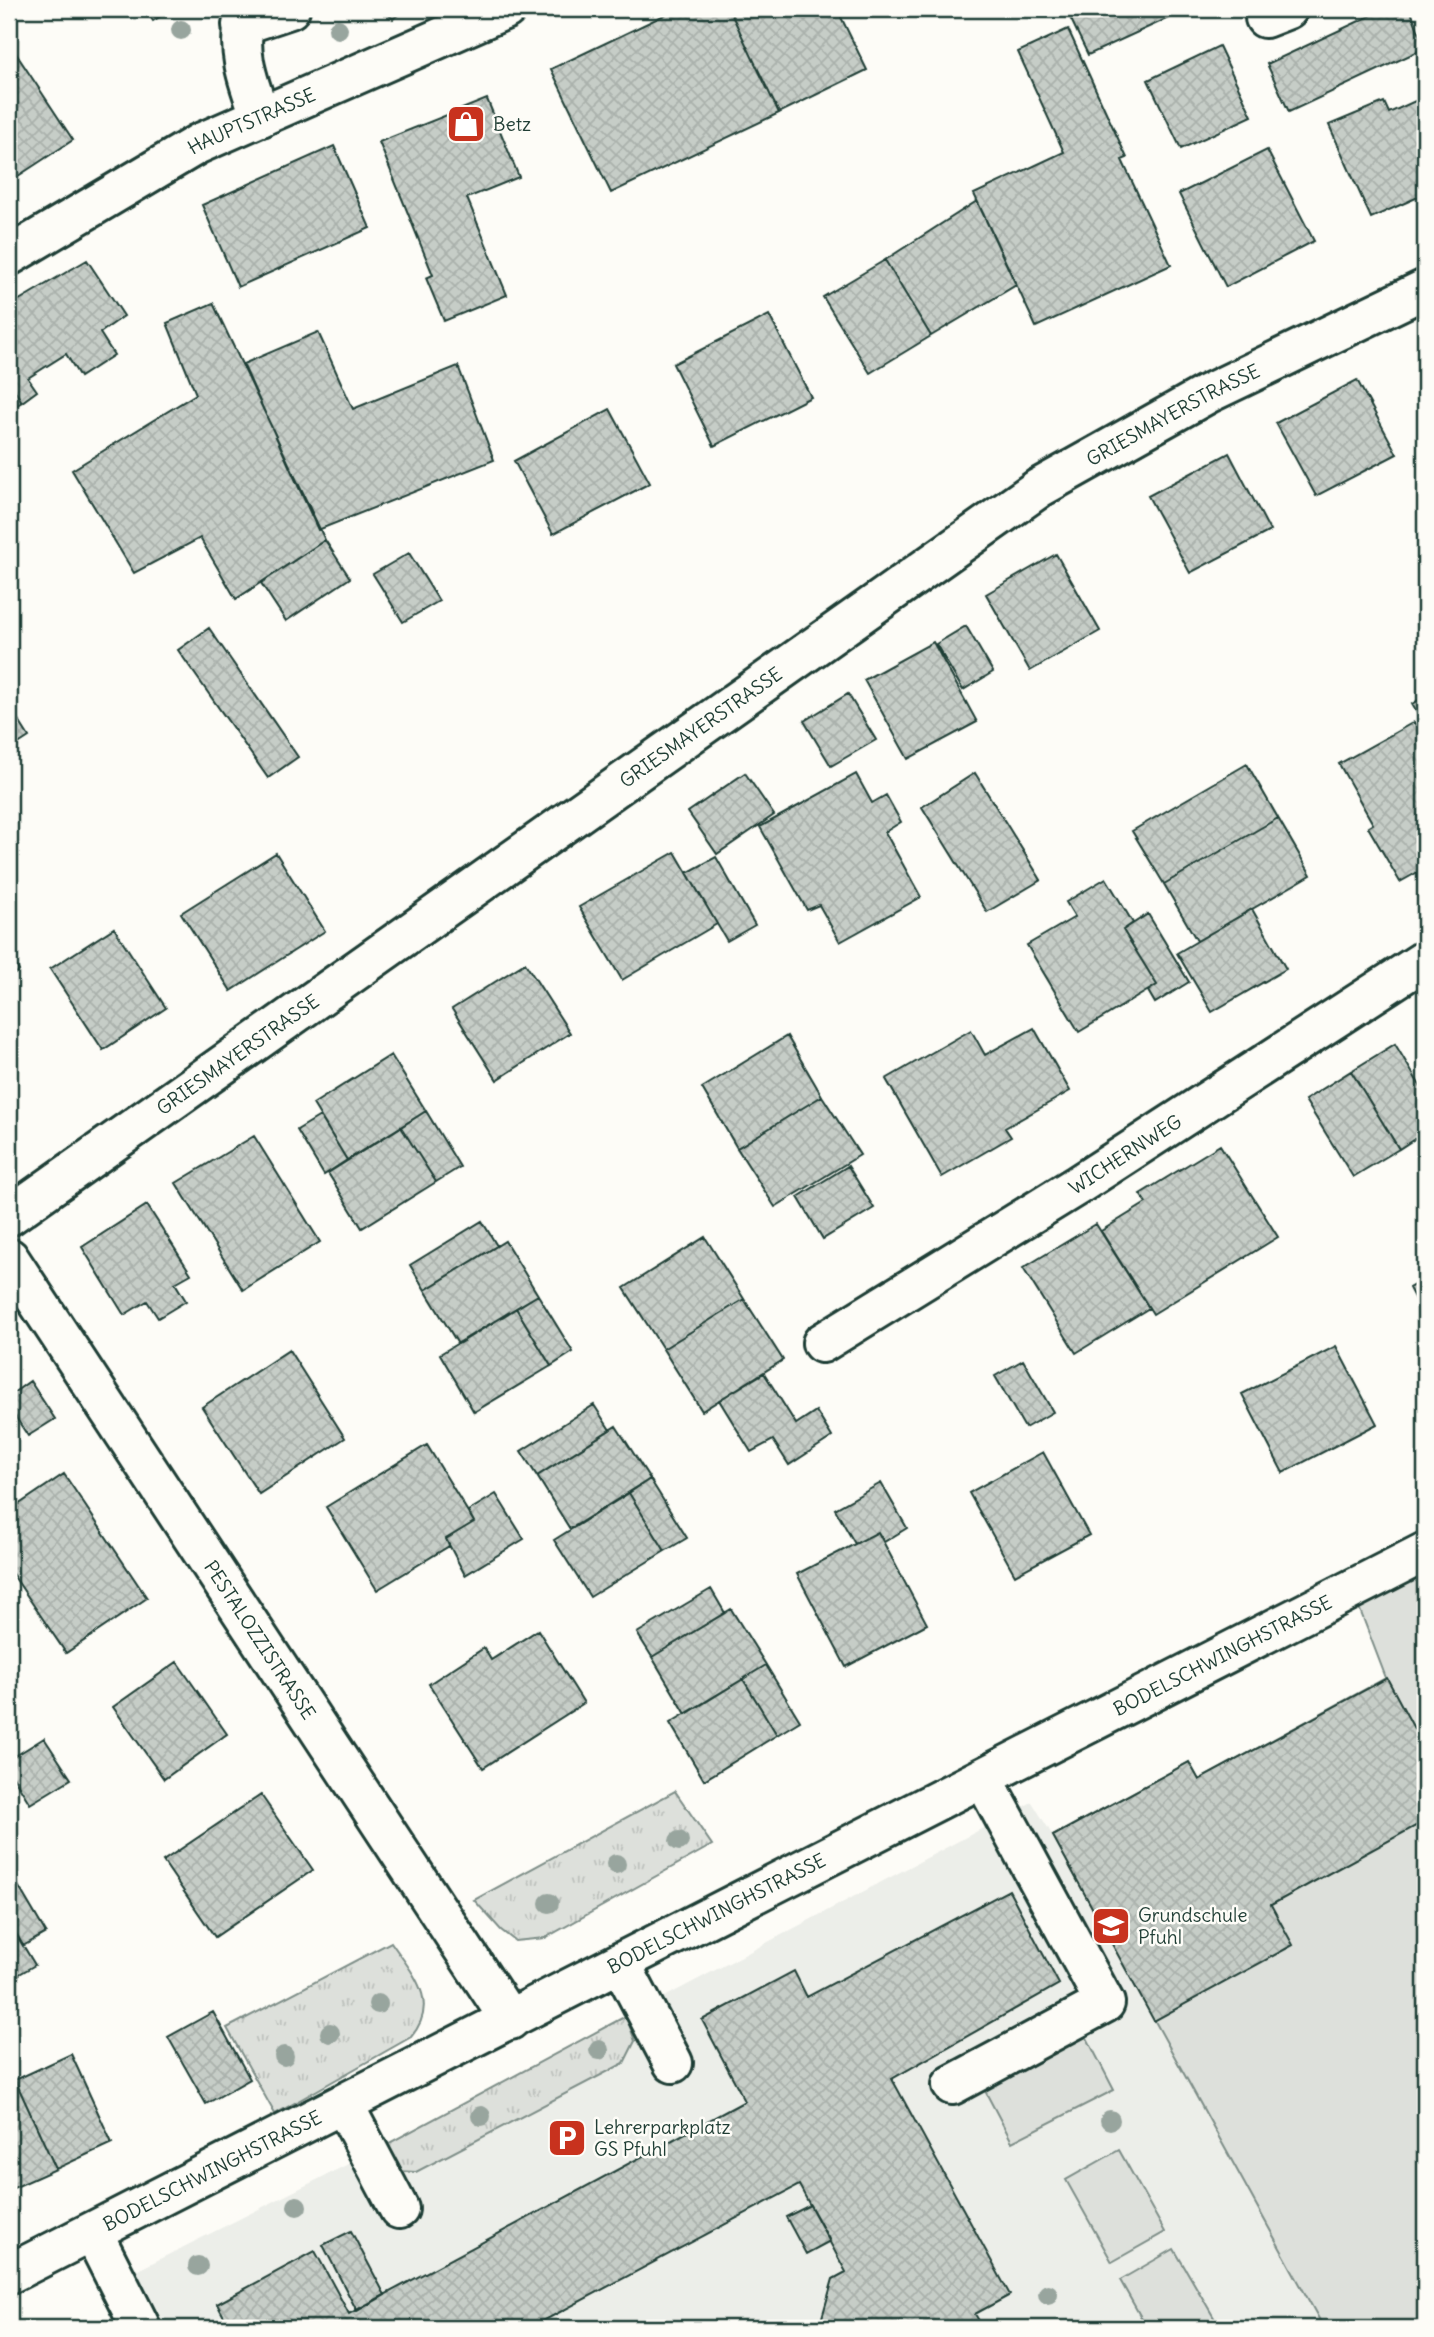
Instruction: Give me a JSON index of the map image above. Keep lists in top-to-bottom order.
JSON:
{
  "streets": {
    "street": [
      "HAUPTSTRASSE",
      "GRIESMAYERSTRASSE",
      "WICHERNWEG",
      "PESTALOZZISTRASSE",
      "BODELSCHWINGHSTRASSE"
    ]
  },
  "crossings": [
    ["PESTALOZZISTRASSE", "BODELSCHWINGHSTRASSE"]
  ],
  "places": {
    "shop": ["Betz"],
    "school or university": ["Grundschule Pfuhl"],
    "parking": ["Lehrerparkplatz GS Pfuhl"]
  }
}
